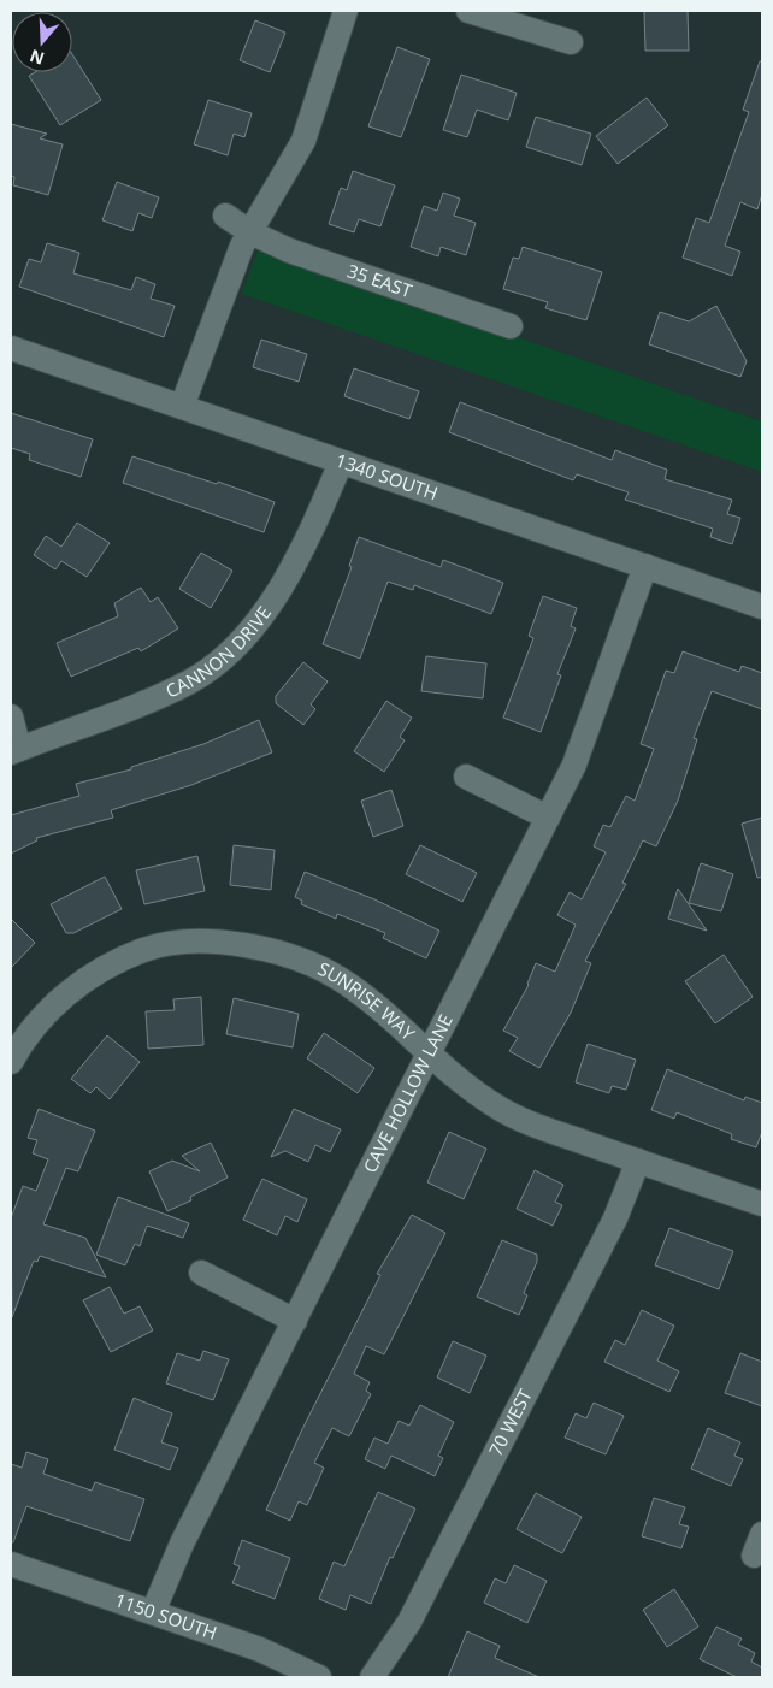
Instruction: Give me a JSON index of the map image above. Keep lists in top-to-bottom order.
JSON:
{
  "streets": {
    "street": [
      "35 EAST",
      "1340 SOUTH",
      "CANNON DRIVE",
      "SUNRISE WAY",
      "CAVE HOLLOW LANE",
      "70 WEST",
      "1150 SOUTH"
    ]
  },
  "crossings": [
    ["1340 SOUTH", "CANNON DRIVE"],
    ["1340 SOUTH", "CAVE HOLLOW LANE"],
    ["SUNRISE WAY", "CAVE HOLLOW LANE"],
    ["SUNRISE WAY", "70 WEST"],
    ["CAVE HOLLOW LANE", "1150 SOUTH"]
  ],
  "north": "bottom"
}
